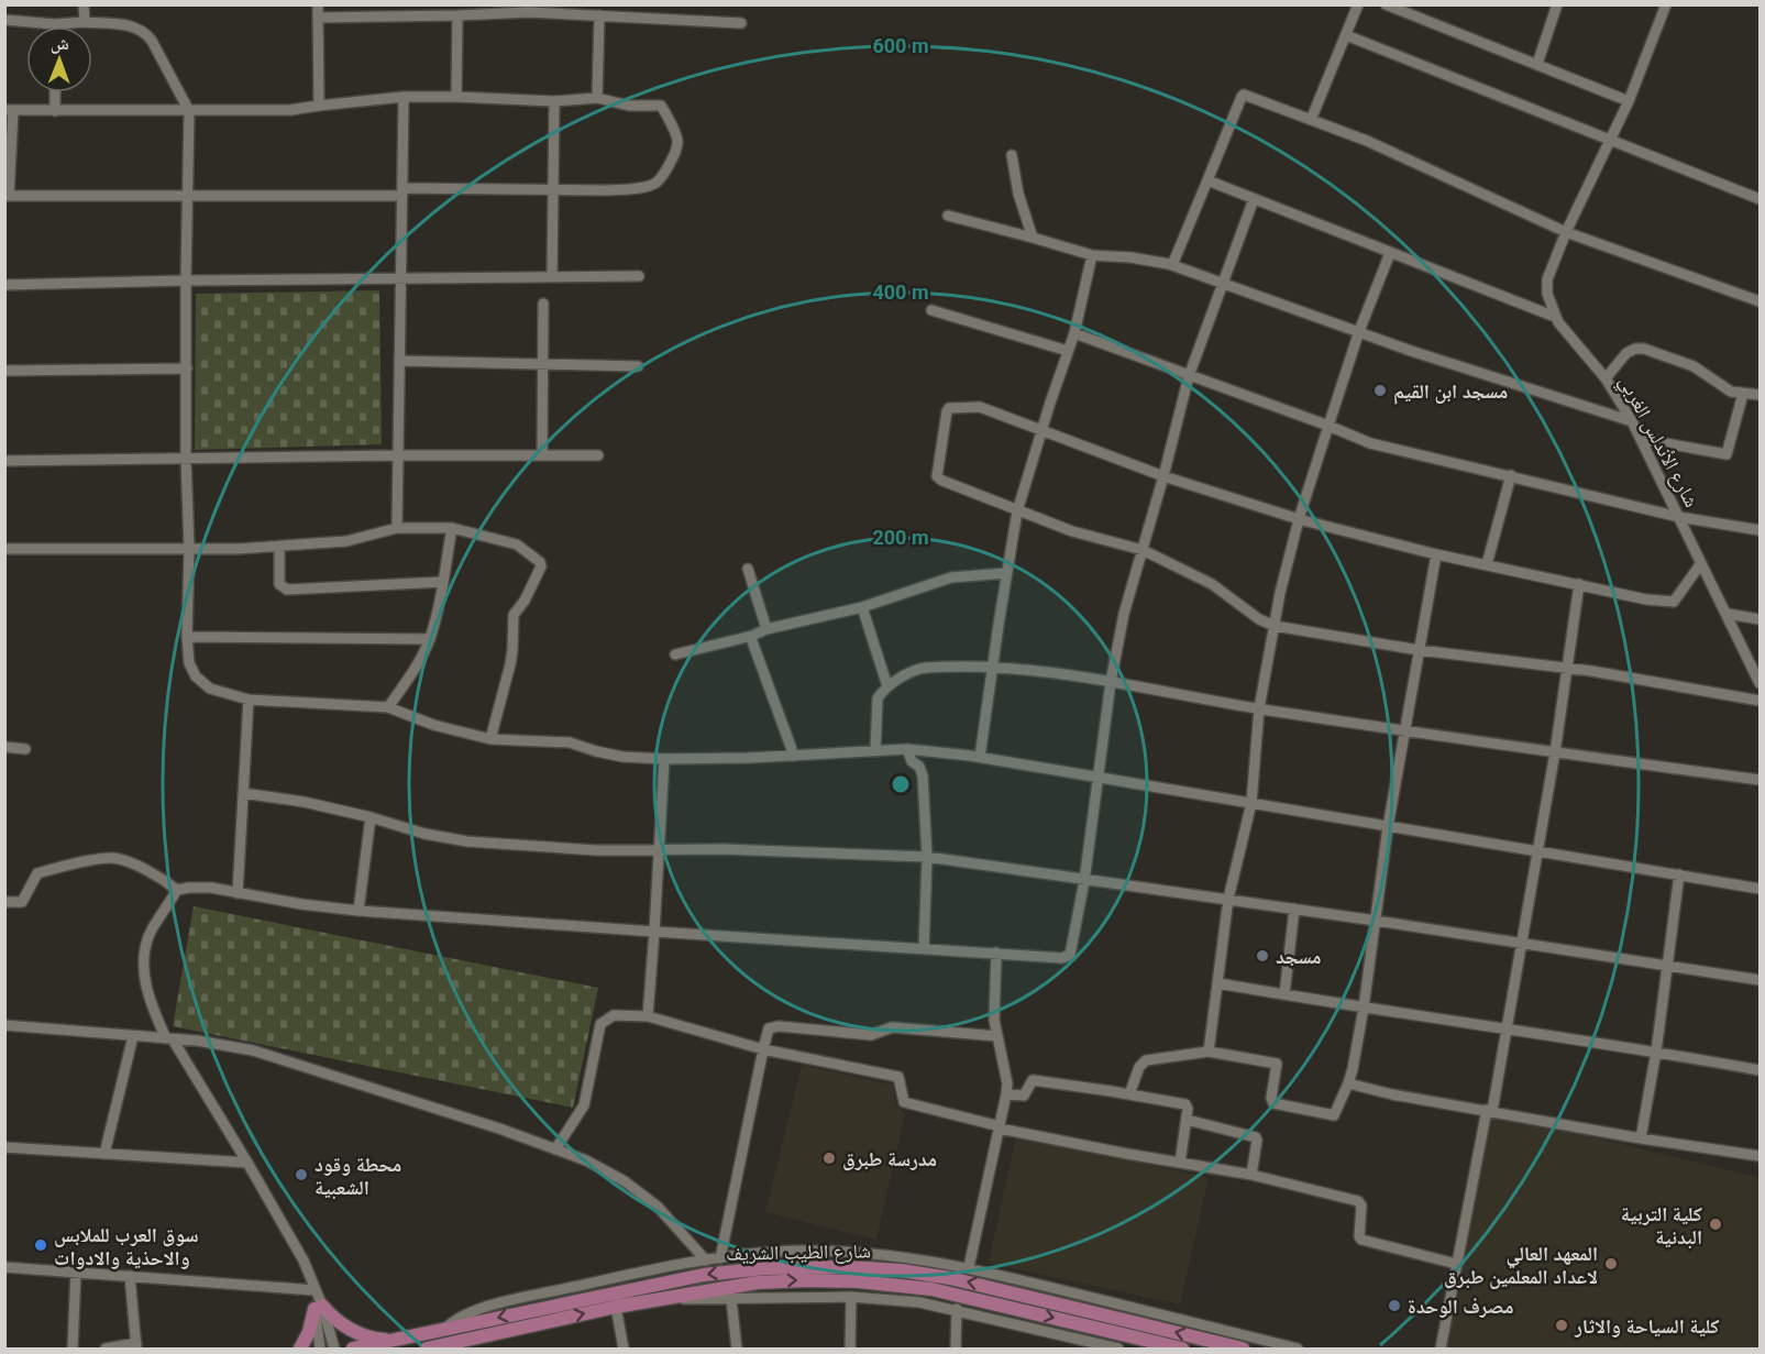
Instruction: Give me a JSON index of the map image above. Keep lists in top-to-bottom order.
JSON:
{
  "streets": {
    "main road": ["شارع الطيب الشريف"],
    "street": ["شارع الأندلس الغربي"]
  },
  "places": [
    "مسجد ابن القيم",
    "مسجد",
    "مدرسة طبرق",
    "محطة وقود الشعبية",
    "كلية التربية البدنية",
    "سوق العرب للملابس والاحذية والادوات",
    "المعهد العالي لاعداد المعلمين طبرق",
    "مصرف الوحدة",
    "كلية السياحة والاثار"
  ],
  "north": "top",
  "rings": ["600 m", "400 m", "200 m"]
}
